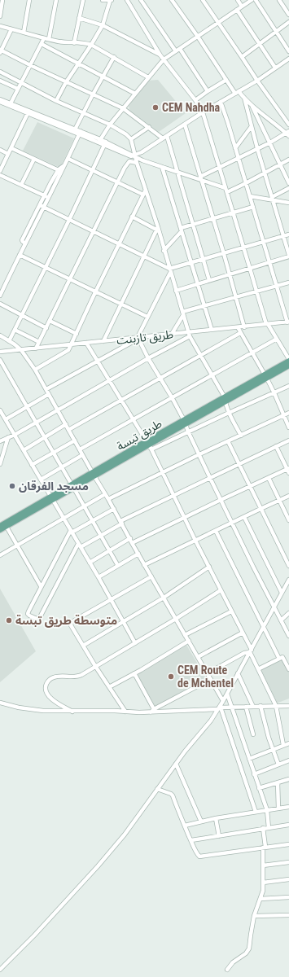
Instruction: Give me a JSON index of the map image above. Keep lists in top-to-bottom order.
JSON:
{
  "streets": {
    "main road": ["طريق تبسة"],
    "street": ["طريق تازبنت"]
  },
  "places": [
    "CEM Nahdha",
    "مسجد الفرقان",
    "متوسطة طريق تبسة",
    "CEM Route de Mchentel"
  ]
}
